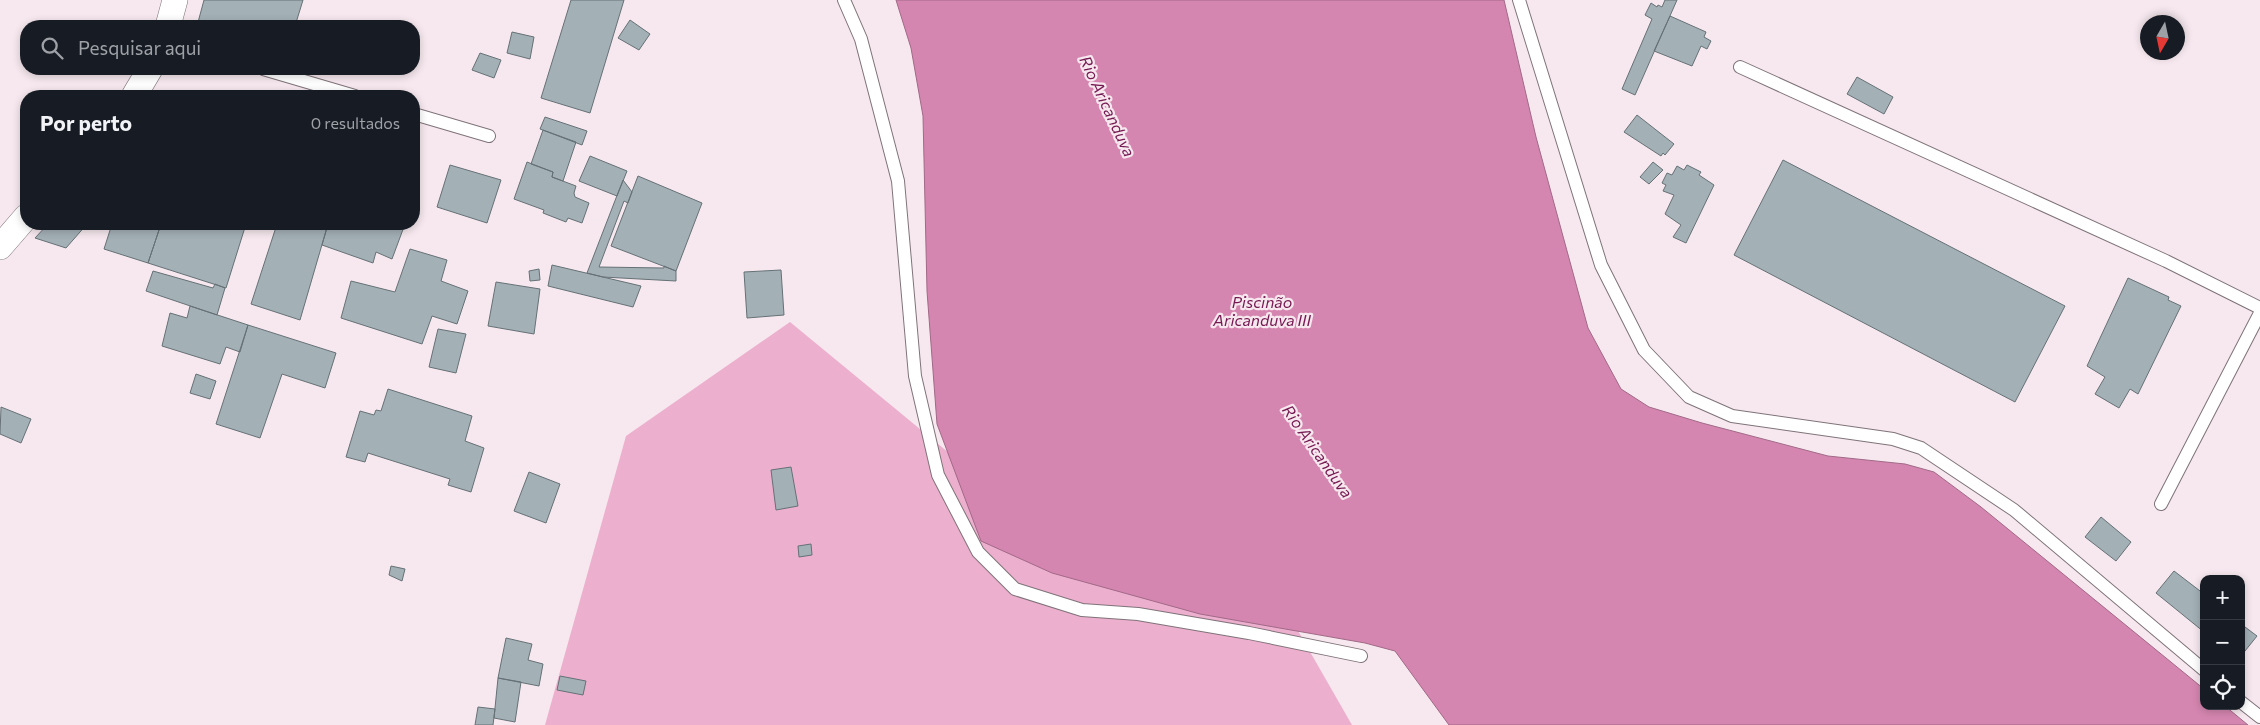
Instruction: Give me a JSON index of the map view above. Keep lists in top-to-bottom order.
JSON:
{
  "water": ["Rio Aricanduva", "Piscinão Aricanduva III"],
  "north": "bottom",
  "page": {
    "search": "Pesquisar aqui",
    "heading": ["Por perto", "0 resultados"],
    "map_buttons": ["+", "−"]
  }
}
